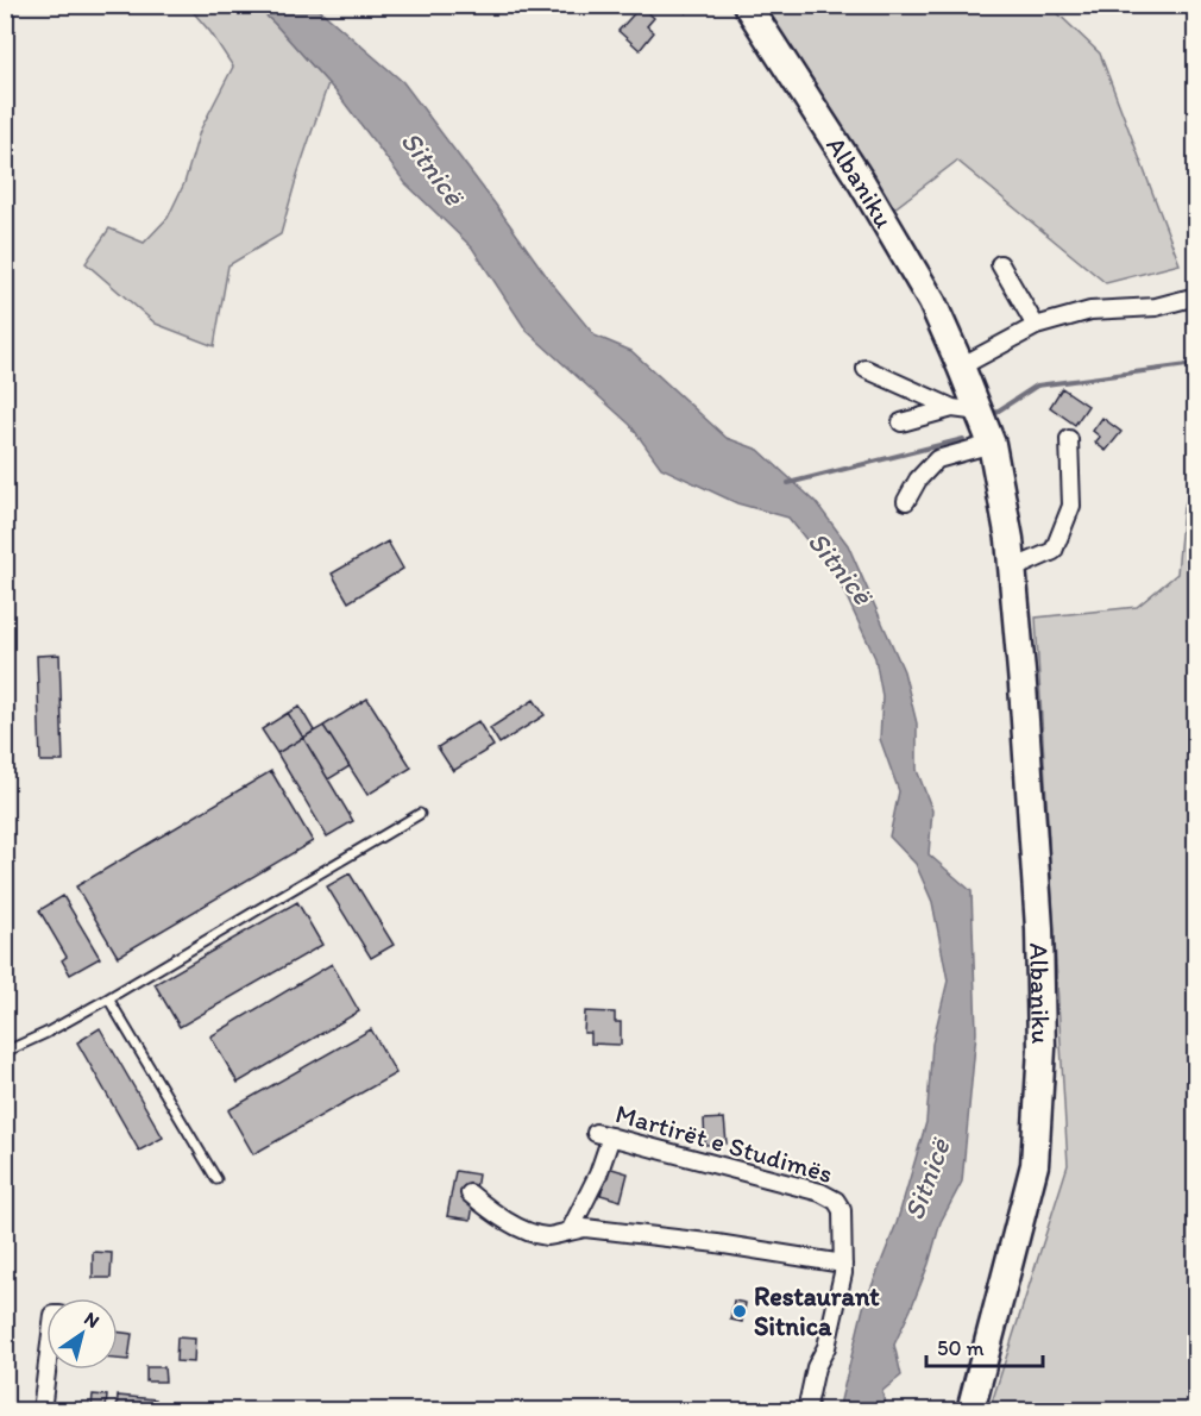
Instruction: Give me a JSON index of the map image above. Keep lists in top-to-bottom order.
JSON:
{
  "streets": {
    "main road": ["Albaniku"],
    "street": ["Martirët e Studimës"]
  },
  "water": ["Sitnicë"],
  "places": ["Restaurant Sitnica"],
  "scale_bar": "50 m",
  "north": "top right"
}
